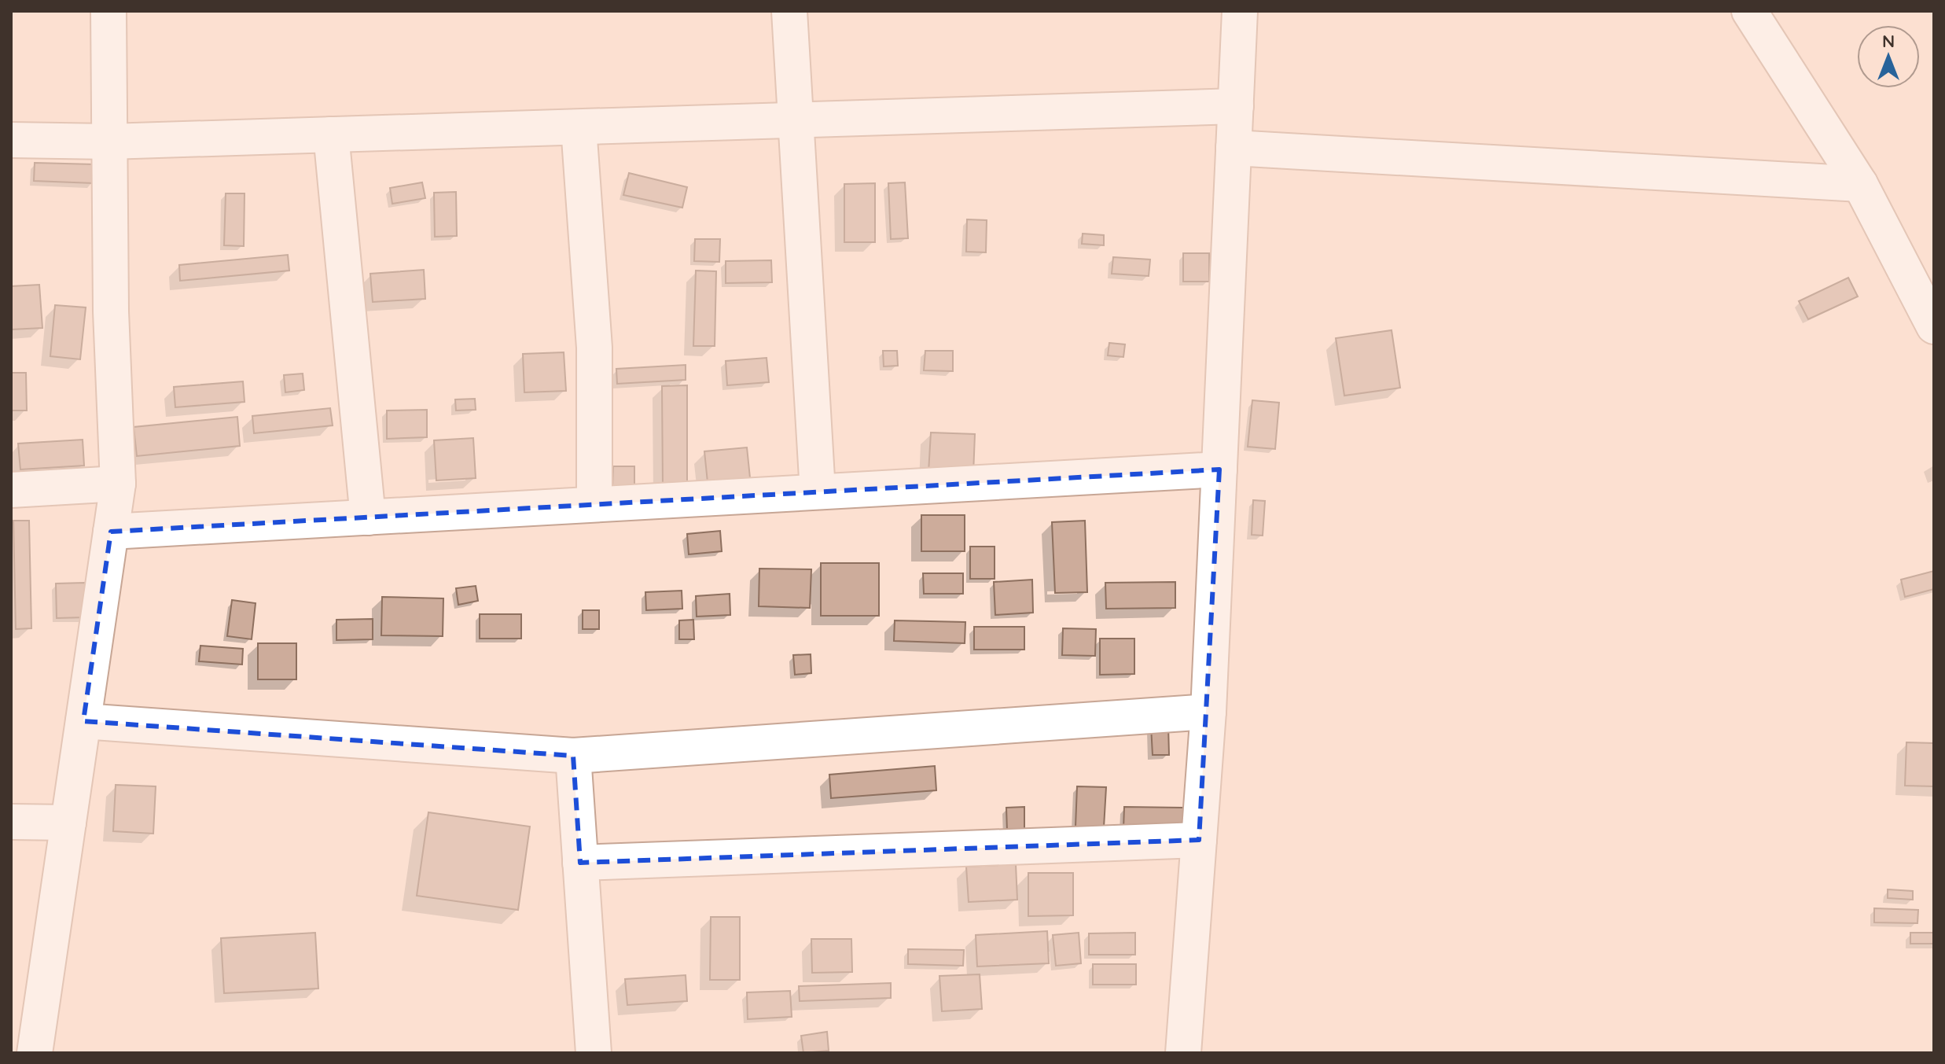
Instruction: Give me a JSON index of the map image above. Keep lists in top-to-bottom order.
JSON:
{
  "north": "top"
}
